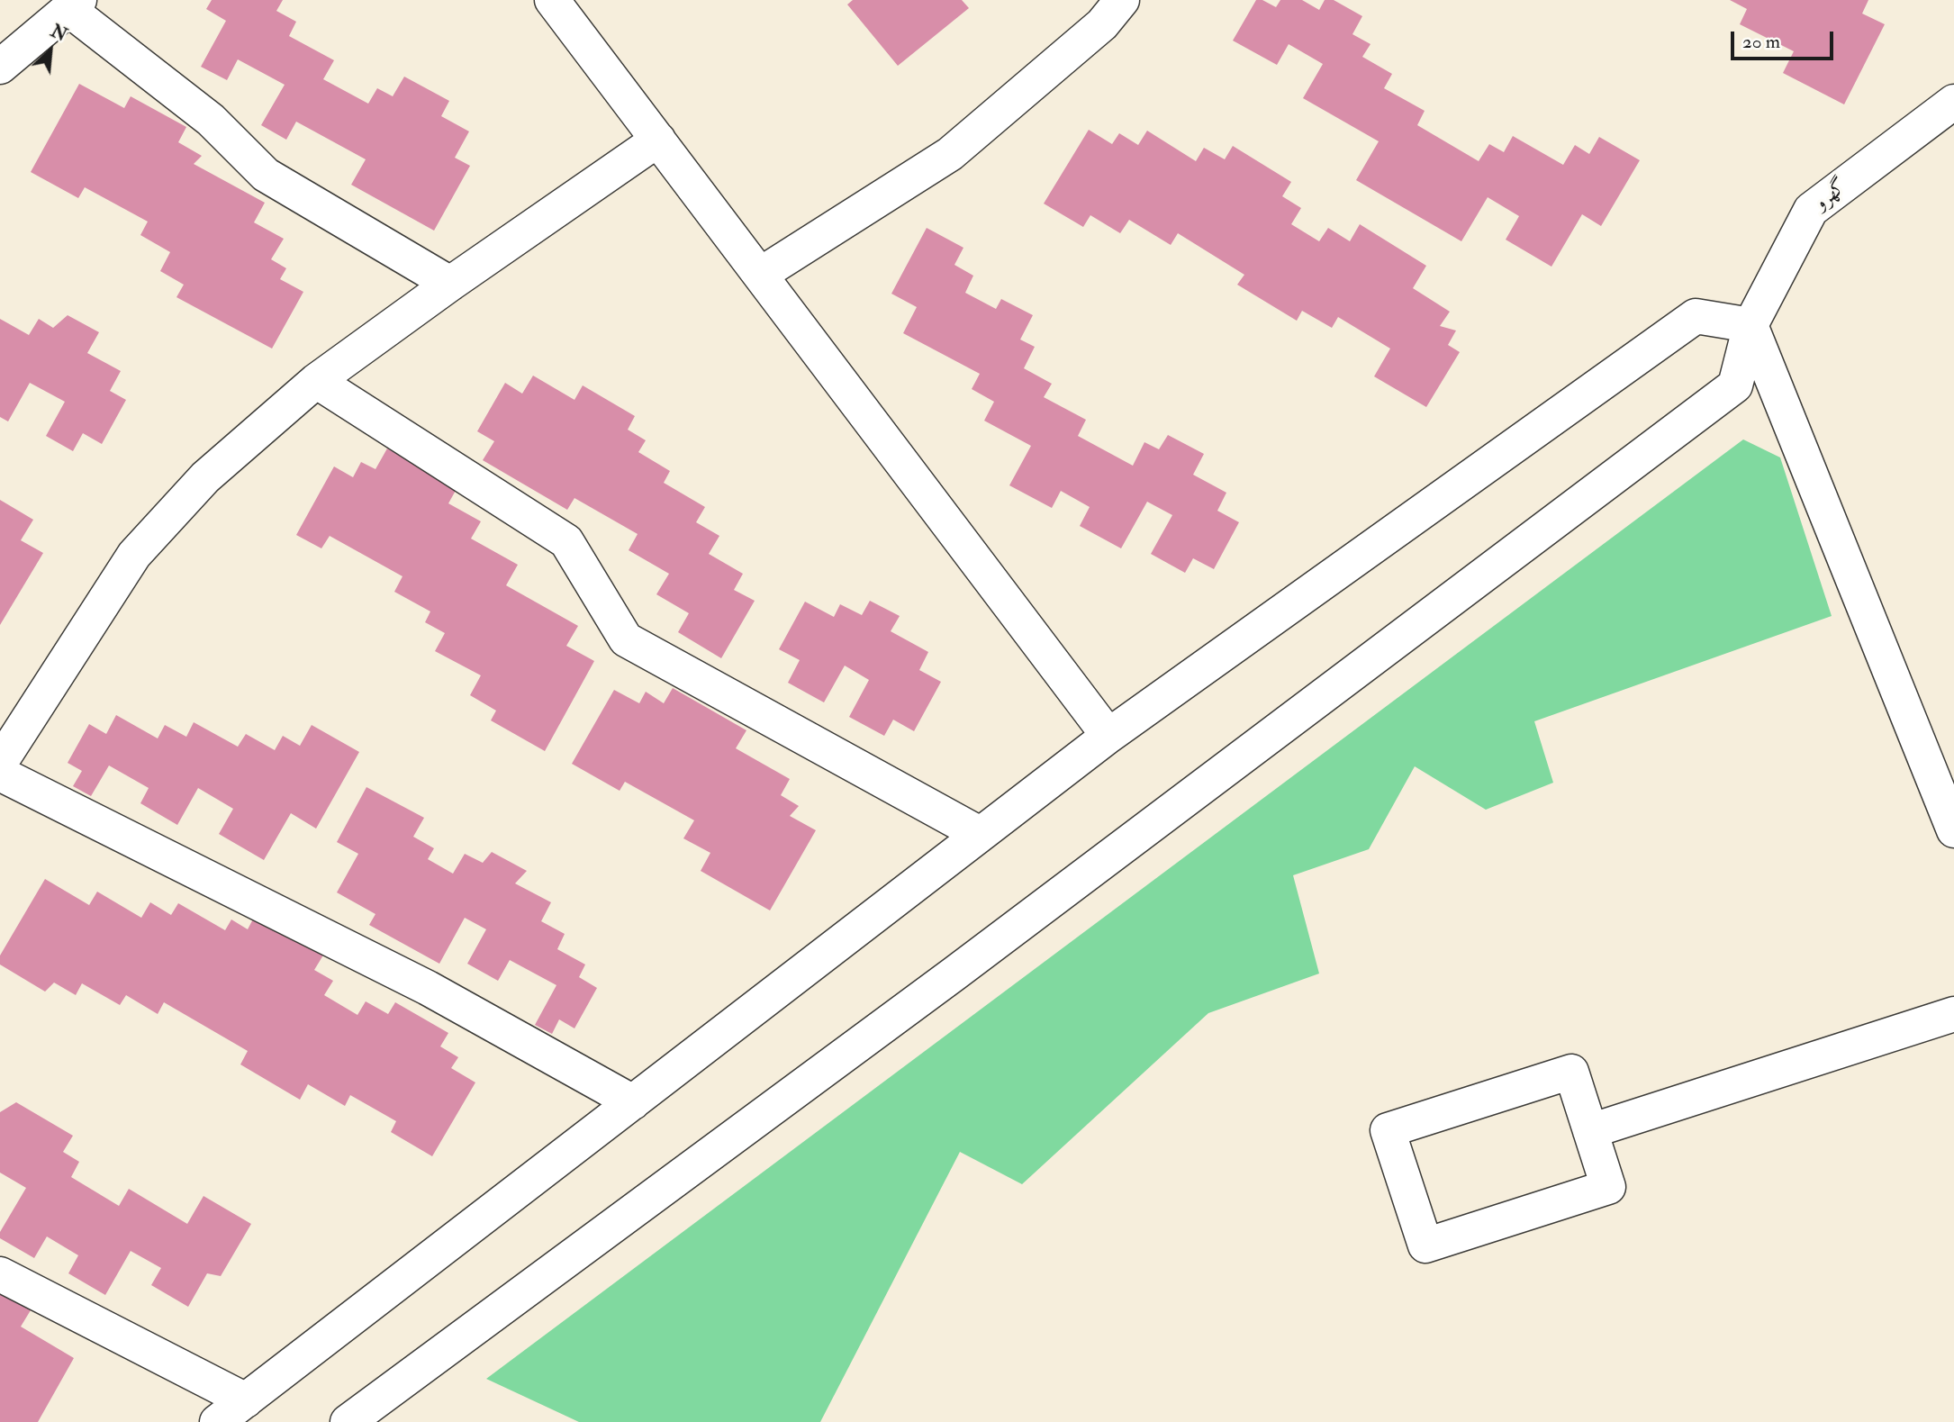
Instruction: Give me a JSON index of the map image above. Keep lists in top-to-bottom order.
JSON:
{
  "streets": {
    "street": ["گهرو"]
  },
  "scale_bar": "20 m",
  "north": "top right"
}
